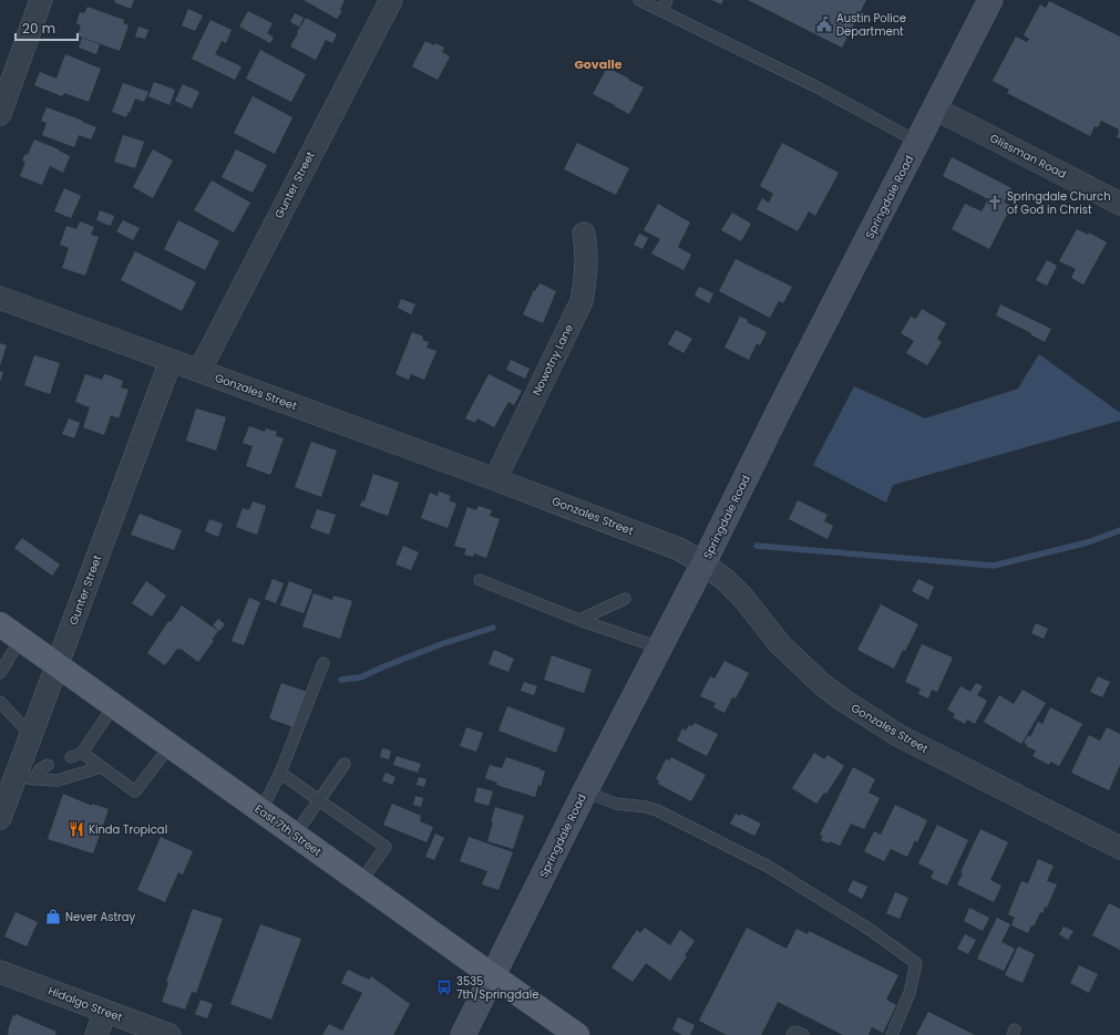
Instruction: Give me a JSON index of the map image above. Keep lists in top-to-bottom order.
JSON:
{
  "streets": {
    "main road": ["Springdale Road", "East 7th Street"],
    "street": [
      "Glissman Road",
      "Gunter Street",
      "Nowotny Lane",
      "Gonzales Street",
      "Hidalgo Street"
    ]
  },
  "crossings": [
    ["Glissman Road", "Springdale Road"],
    ["Gunter Street", "Gonzales Street"],
    ["Gunter Street", "East 7th Street"],
    ["Springdale Road", "Gonzales Street"],
    ["Springdale Road", "East 7th Street"],
    ["Nowotny Lane", "Gonzales Street"]
  ],
  "districts": ["Govalle"],
  "places": {
    "public building": ["Austin Police Department"],
    "church": ["Springdale Church of God in Christ"],
    "restaurant": ["Kinda Tropical"],
    "shop": ["Never Astray"],
    "bus stop": ["3535 7th/Springdale"]
  },
  "scale_bar": "20 m"
}
